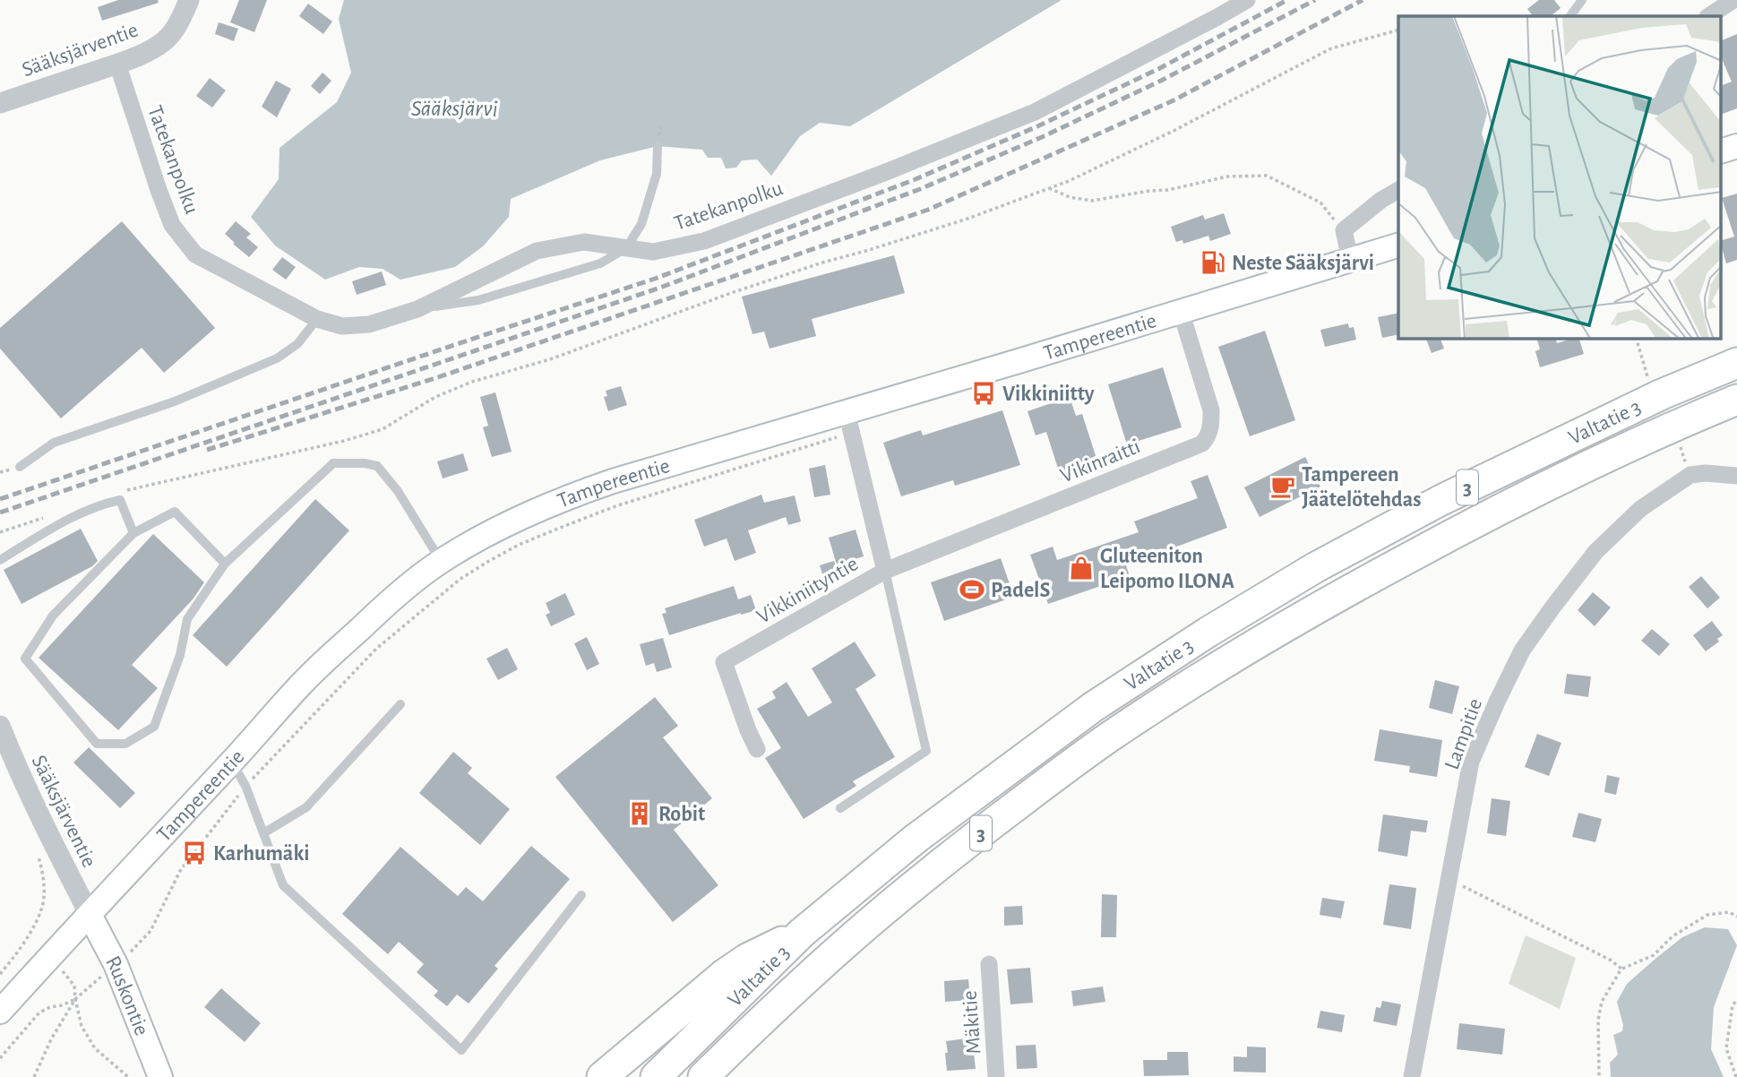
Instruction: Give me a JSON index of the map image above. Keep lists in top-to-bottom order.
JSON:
{
  "streets": {
    "highway": ["Valtatie 3", "3"],
    "main road": ["Tampereentie", "Ruskontie"],
    "street": [
      "Sääksjärventie",
      "Tatekanpolku",
      "Vikinraitti",
      "Vikkiniityntie",
      "Lampitie",
      "Mäkitie"
    ]
  },
  "crossings": [
    ["Sääksjärventie", "Tatekanpolku"],
    ["Sääksjärventie", "Tampereentie"],
    ["Sääksjärventie", "Ruskontie"],
    ["Tampereentie", "Vikinraitti"],
    ["Tampereentie", "Vikkiniityntie"],
    ["Tampereentie", "Ruskontie"],
    ["Vikinraitti", "Vikkiniityntie"]
  ],
  "water": ["Sääksjärvi"],
  "places": {
    "fuel station": ["Neste Sääksjärvi"],
    "bus stop": ["Vikkiniitty", "Karhumäki"],
    "cafe": ["Tampereen Jäätelötehdas"],
    "shop": ["Gluteeniton Leipomo ILONA"],
    "sports": ["PadelS"],
    "building": ["Robit"]
  }
}
